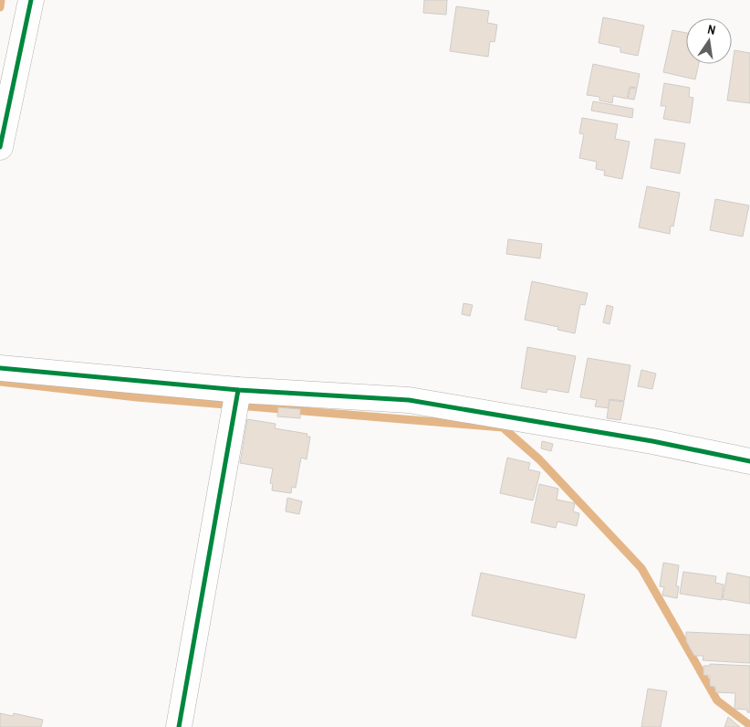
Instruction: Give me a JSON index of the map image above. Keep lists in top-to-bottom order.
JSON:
{
  "north": "top"
}
